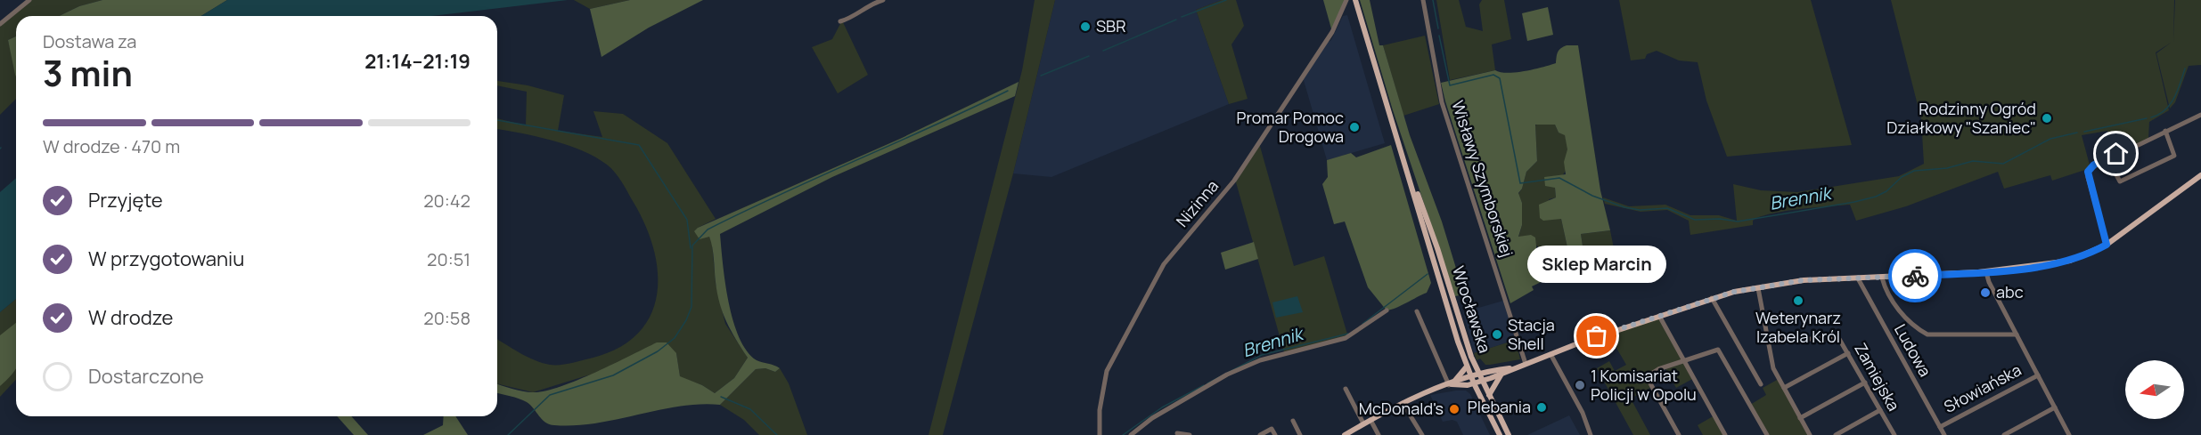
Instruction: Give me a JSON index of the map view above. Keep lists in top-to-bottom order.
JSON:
{
  "streets": {
    "main road": ["Wrocławska"],
    "street": [
      "Wisławy Szymborskiej",
      "Nizinna",
      "Ludowa",
      "Zamiejska",
      "Słowiańska"
    ]
  },
  "crossings": [
    ["Ludowa", "Słowiańska"]
  ],
  "water": ["Brennik"],
  "places": [
    "SBR",
    "Rodzinny Ogród Działkowy \"Szaniec\"",
    "Promar Pomoc Drogowa",
    "abc",
    "Weterynarz Izabela Król",
    "Stacja Shell",
    "Sklep Marcin",
    "1 Komisariat Policji w Opolu",
    "Plebania",
    "McDonald's"
  ],
  "north": "left",
  "page": {
    "heading": ["3 min", "Dostawa za", "21:14–21:19"],
    "bar": "W drodze · 470 m",
    "list": [
      ["Przyjęte", "20:42"],
      ["W przygotowaniu", "20:51"],
      ["W drodze", "20:58"],
      "Dostarczone"
    ],
    "bubble": "Sklep Marcin"
  }
}
